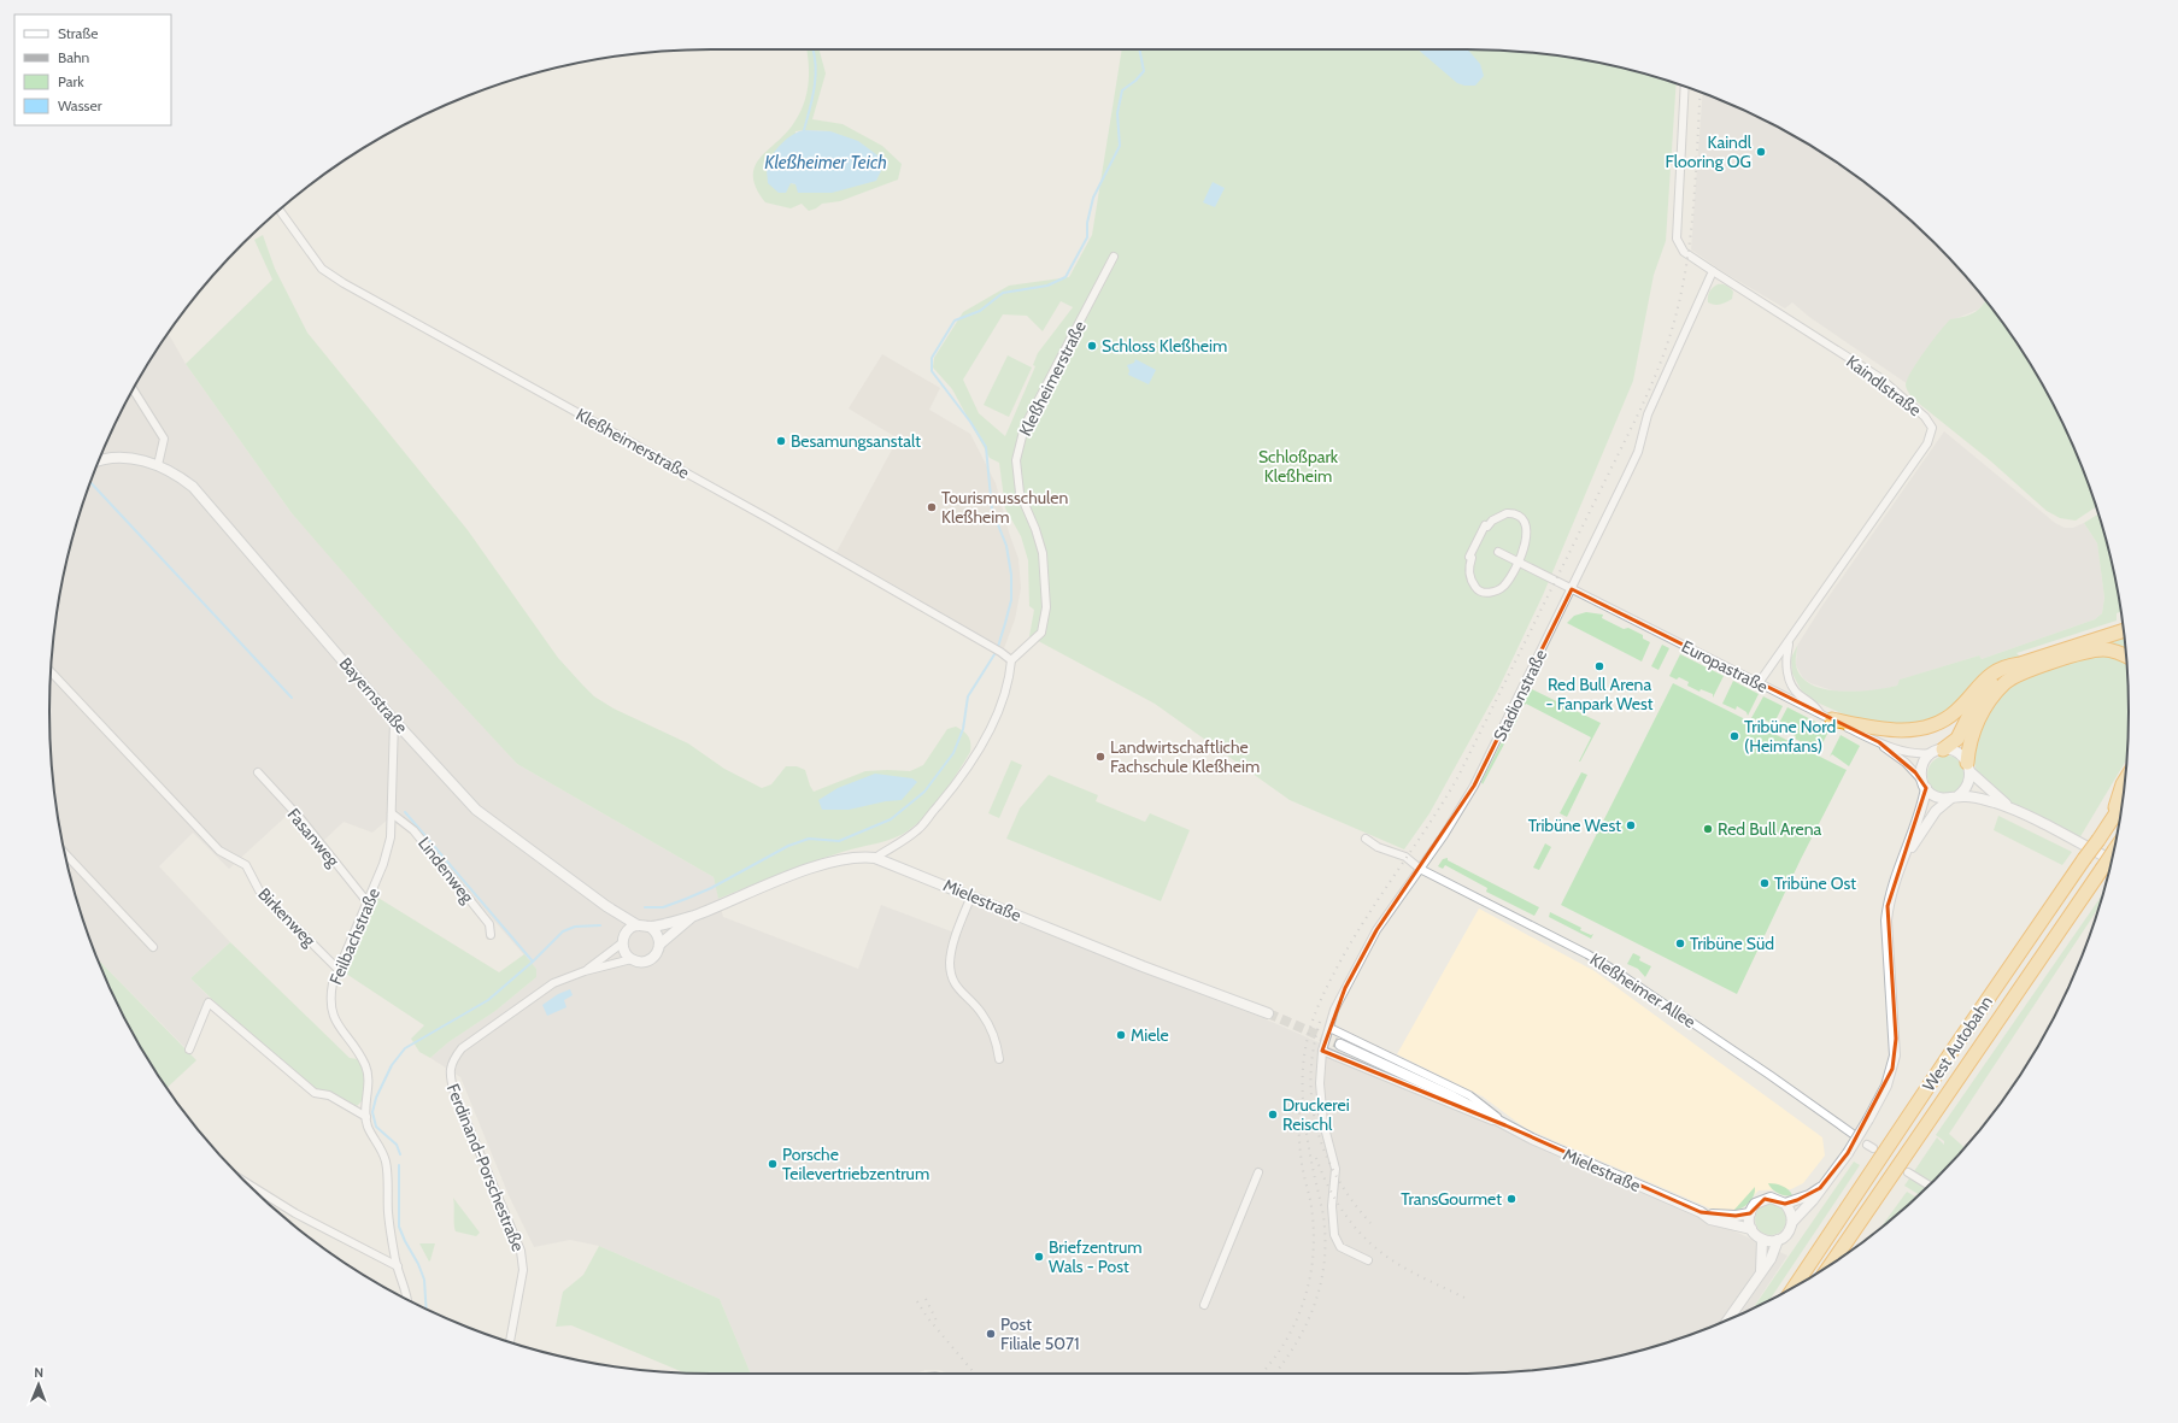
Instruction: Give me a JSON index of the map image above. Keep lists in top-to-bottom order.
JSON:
{
  "streets": {
    "highway": ["West Autobahn"],
    "street": [
      "Kleßheimerstraße",
      "Kaindlstraße",
      "Europastraße",
      "Bayernstraße",
      "Stadionstraße",
      "Fasanweg",
      "Lindenweg",
      "Mielestraße",
      "Birkenweg",
      "Feilbachstraße",
      "Kleßheimer Allee",
      "Ferdinand-Porschestraße"
    ]
  },
  "crossings": [
    ["Kaindlstraße", "Europastraße"],
    ["Europastraße", "Stadionstraße"],
    ["Bayernstraße", "Mielestraße"],
    ["Bayernstraße", "Feilbachstraße"],
    ["Bayernstraße", "Ferdinand-Porschestraße"],
    ["Stadionstraße", "Mielestraße"],
    ["Stadionstraße", "Kleßheimer Allee"],
    ["Fasanweg", "Feilbachstraße"],
    ["Lindenweg", "Feilbachstraße"],
    ["Mielestraße", "Ferdinand-Porschestraße"],
    ["Birkenweg", "Feilbachstraße"]
  ],
  "water": ["Kleßheimer Teich"],
  "parks": ["Schloßpark Kleßheim"],
  "places": [
    "Kaindl Flooring OG",
    "Schloss Kleßheim",
    "Besamungsanstalt",
    "Tourismusschulen Kleßheim",
    "Red Bull Arena - Fanpark West",
    "Tribüne Nord (Heimfans)",
    "Landwirtschaftliche Fachschule Kleßheim",
    "Tribüne West",
    "Red Bull Arena",
    "Tribüne Ost",
    "Tribüne Süd",
    "Miele",
    "Druckerei Reischl",
    "Porsche Teilevertriebzentrum",
    "TransGourmet",
    "Briefzentrum Wals - Post",
    "Post Filiale 5071"
  ],
  "legend": [
    "Straße",
    "Bahn",
    "Park",
    "Wasser"
  ],
  "north": "top"
}
